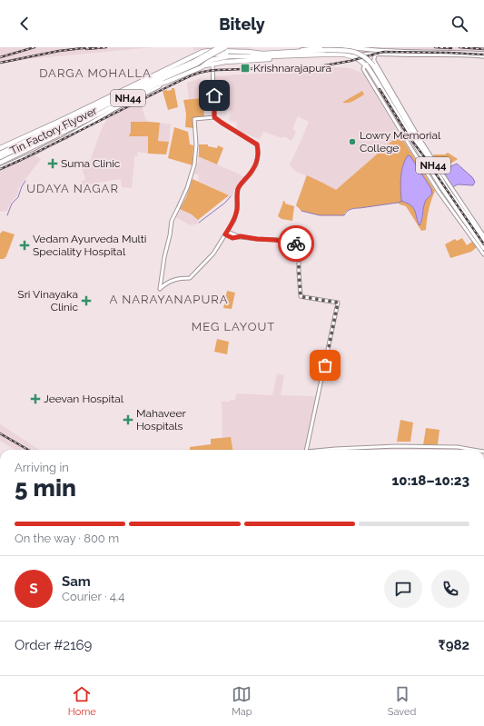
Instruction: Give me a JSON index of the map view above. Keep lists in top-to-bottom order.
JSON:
{
  "streets": {
    "highway": ["NH44", "Tin Factory Flyover"]
  },
  "districts": [
    "DARGA MOHALLA",
    "UDAYA NAGAR",
    "A NARAYANAPURA",
    "MEG LAYOUT"
  ],
  "places": {
    "transit": ["Krishnarajapura"],
    "other": ["Lowry Memorial College"],
    "health": [
      "Suma Clinic",
      "Vedam Ayurveda Multi Speciality Hospital",
      "Sri Vinayaka Clinic",
      "Jeevan Hospital",
      "Mahaveer Hospitals"
    ]
  },
  "page": {
    "header": "Bitely",
    "heading": ["5 min", "Arriving in", "10:18–10:23"],
    "panel": [
      "Sam",
      "Courier · 4.4",
      "Order #2169",
      "₹982"
    ],
    "bar": "On the way · 800 m",
    "round": "S",
    "tabs": ["Home", "Map", "Saved"]
  }
}
